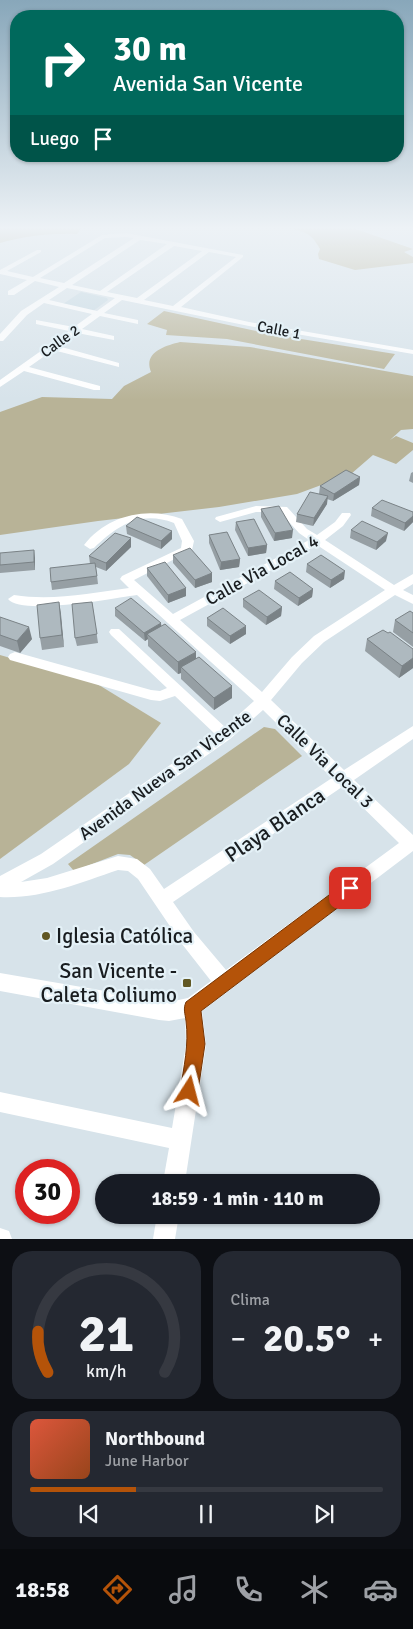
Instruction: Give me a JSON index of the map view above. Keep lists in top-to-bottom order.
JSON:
{
  "streets": {
    "street": [
      "Calle 1",
      "Calle 2",
      "Calle Via Local 4",
      "Calle Via Local 3",
      "Avenida Nueva San Vicente",
      "Playa Blanca"
    ]
  },
  "crossings": [
    ["Calle 1", "Calle 2"],
    ["Calle Via Local 4", "Calle Via Local 3"],
    ["Calle Via Local 3", "Avenida Nueva San Vicente"],
    ["Calle Via Local 3", "Playa Blanca"]
  ],
  "places": {
    "other": ["Iglesia Católica"],
    "transit": ["San Vicente - Caleta Coliumo"]
  },
  "page": {
    "turn": ["30 m", "Avenida San Vicente"],
    "then": "Luego",
    "limit": "30",
    "trip": "18:59 · 1 min · 110 m",
    "tile": "Clima",
    "heat": ["−", "20.5°", "+"],
    "song": ["Northbound", "June Harbor"],
    "tabs": "18:58",
    "gauge": ["21", "km/h"]
  }
}
